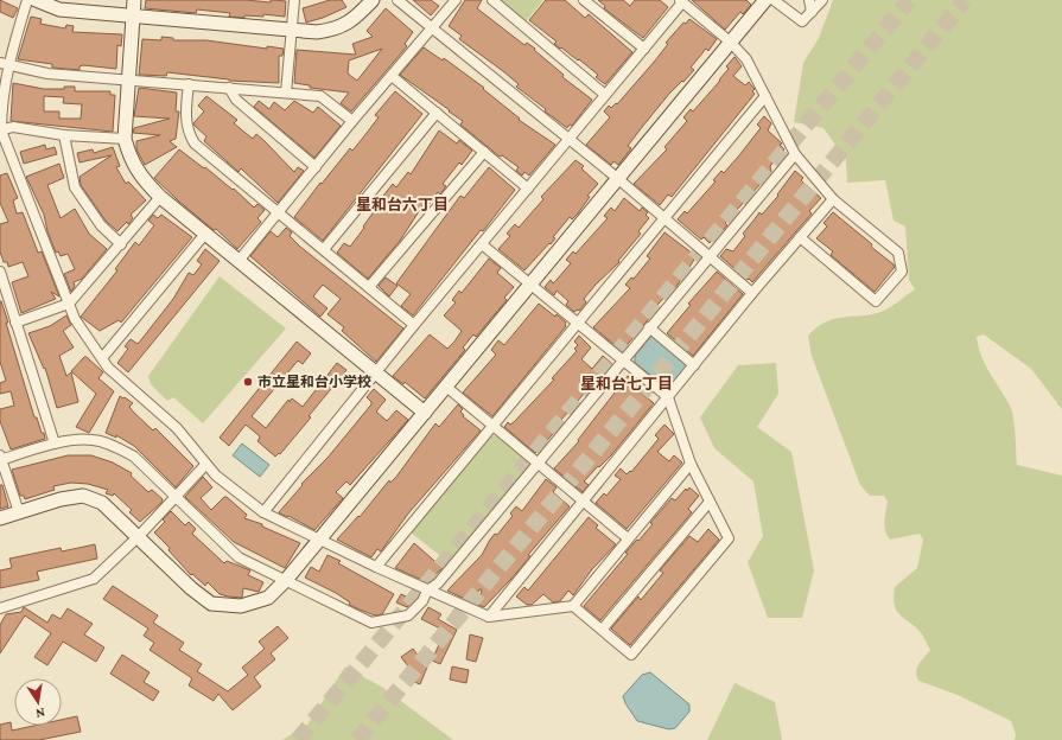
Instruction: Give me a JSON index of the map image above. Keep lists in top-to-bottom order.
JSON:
{
  "districts": ["星和台六丁目", "星和台七丁目"],
  "places": ["市立星和台小学校"],
  "north": "bottom"
}
